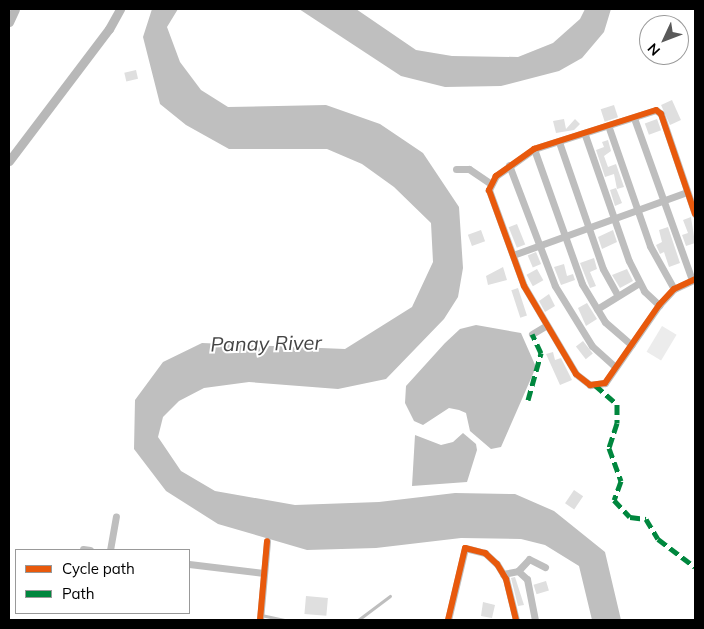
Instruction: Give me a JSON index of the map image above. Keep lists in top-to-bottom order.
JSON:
{
  "water": ["Panay River"],
  "legend": ["Cycle path", "Path"],
  "north": "bottom left"
}
